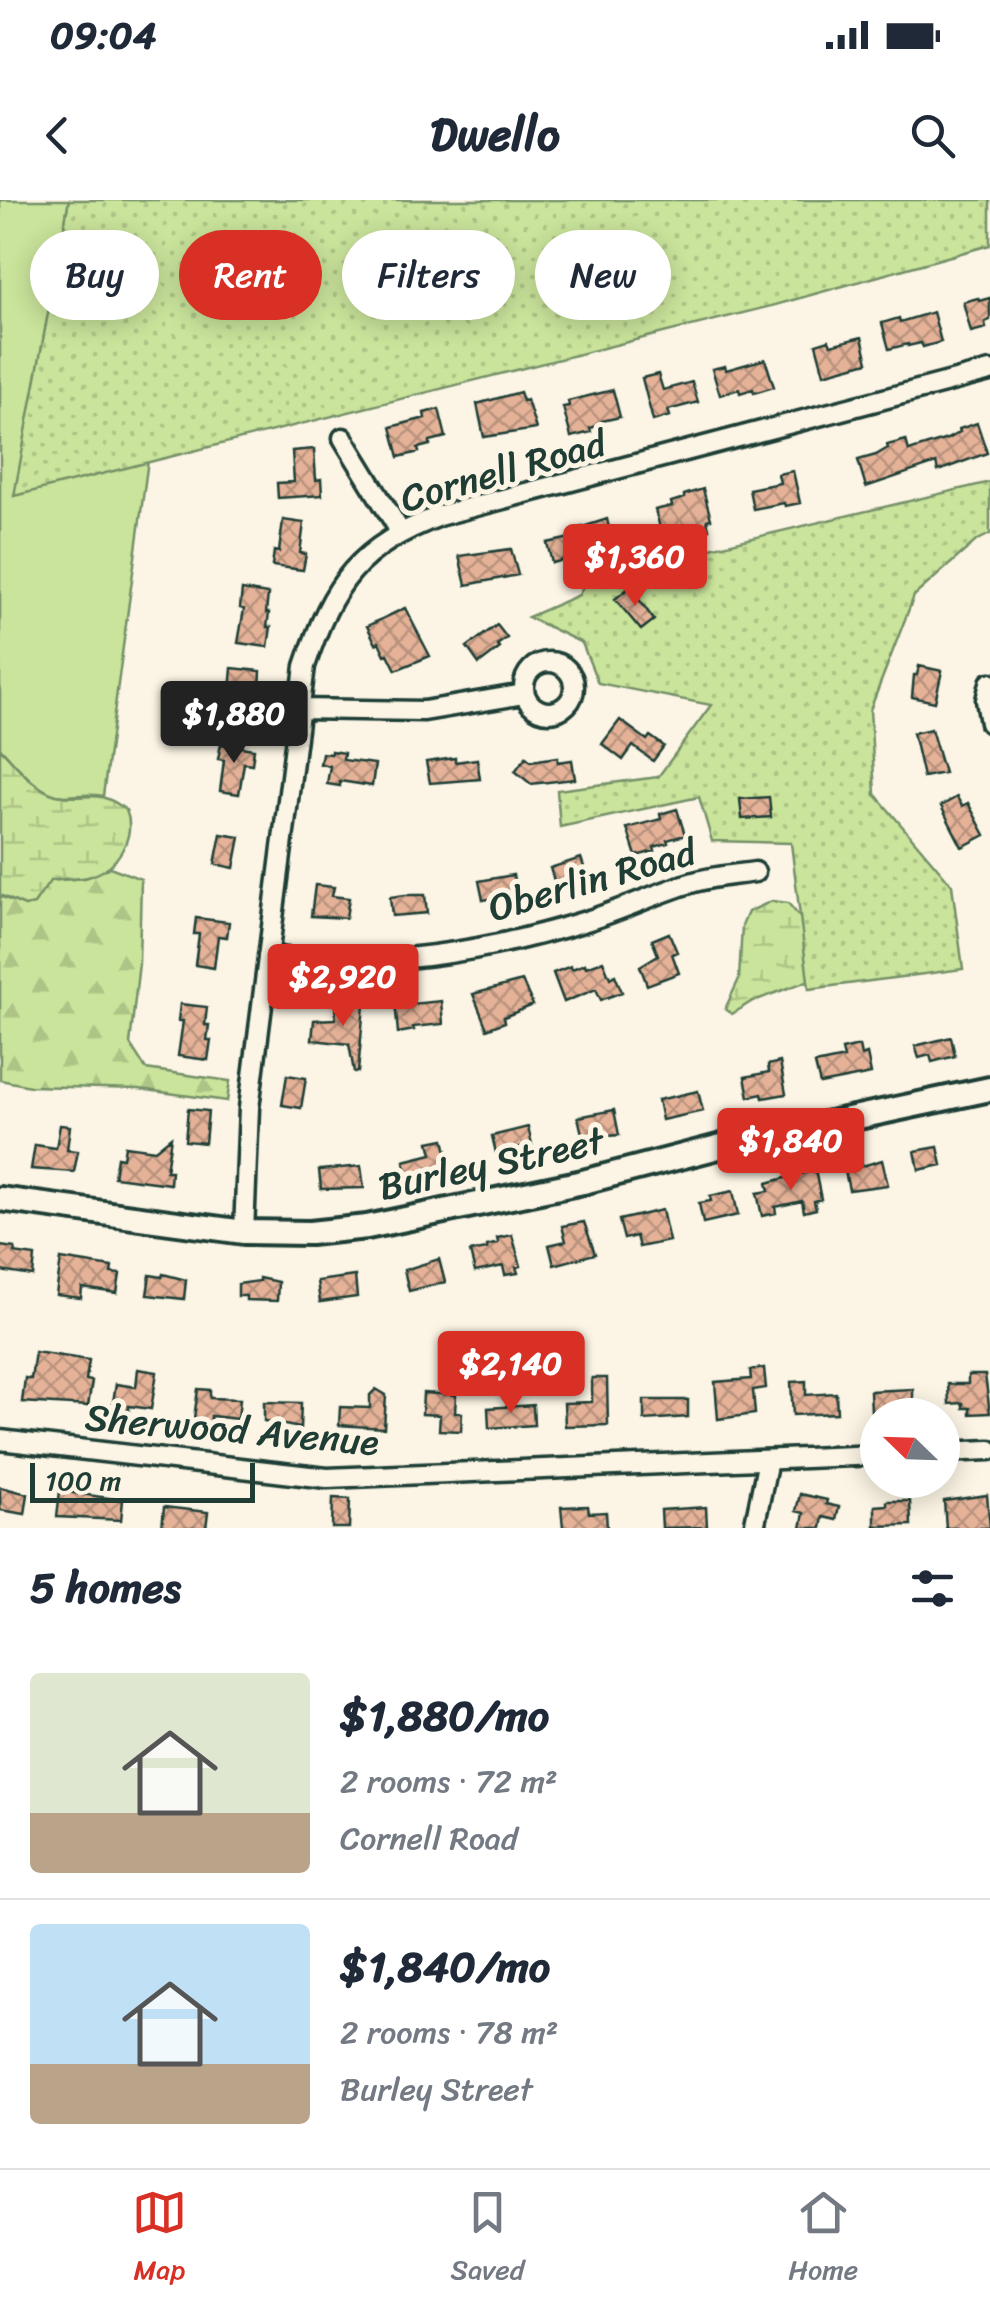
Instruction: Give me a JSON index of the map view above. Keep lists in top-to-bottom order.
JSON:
{
  "streets": {
    "main road": ["Burley Street"],
    "street": ["Cornell Road", "Oberlin Road", "Sherwood Avenue"]
  },
  "crossings": [
    ["Cornell Road", "Oberlin Road"],
    ["Cornell Road", "Burley Street"]
  ],
  "scale_bar": "100 m",
  "north": "top left",
  "page": {
    "status": "09:04",
    "header": "Dwello",
    "chip": [
      "Buy",
      "Rent",
      "Filters",
      "New"
    ],
    "price": [
      "$1,360",
      "$1,880",
      "$2,920",
      "$1,840",
      "$2,140"
    ],
    "scale": "100 m",
    "heading": "5 homes",
    "list": [
      {
        "name": "$1,880/mo",
        "note": "2 rooms · 72 m² · Cornell Road"
      },
      {
        "name": "$1,840/mo",
        "note": "2 rooms · 78 m² · Burley Street"
      }
    ],
    "tabs": ["Map", "Saved", "Home"]
  }
}
